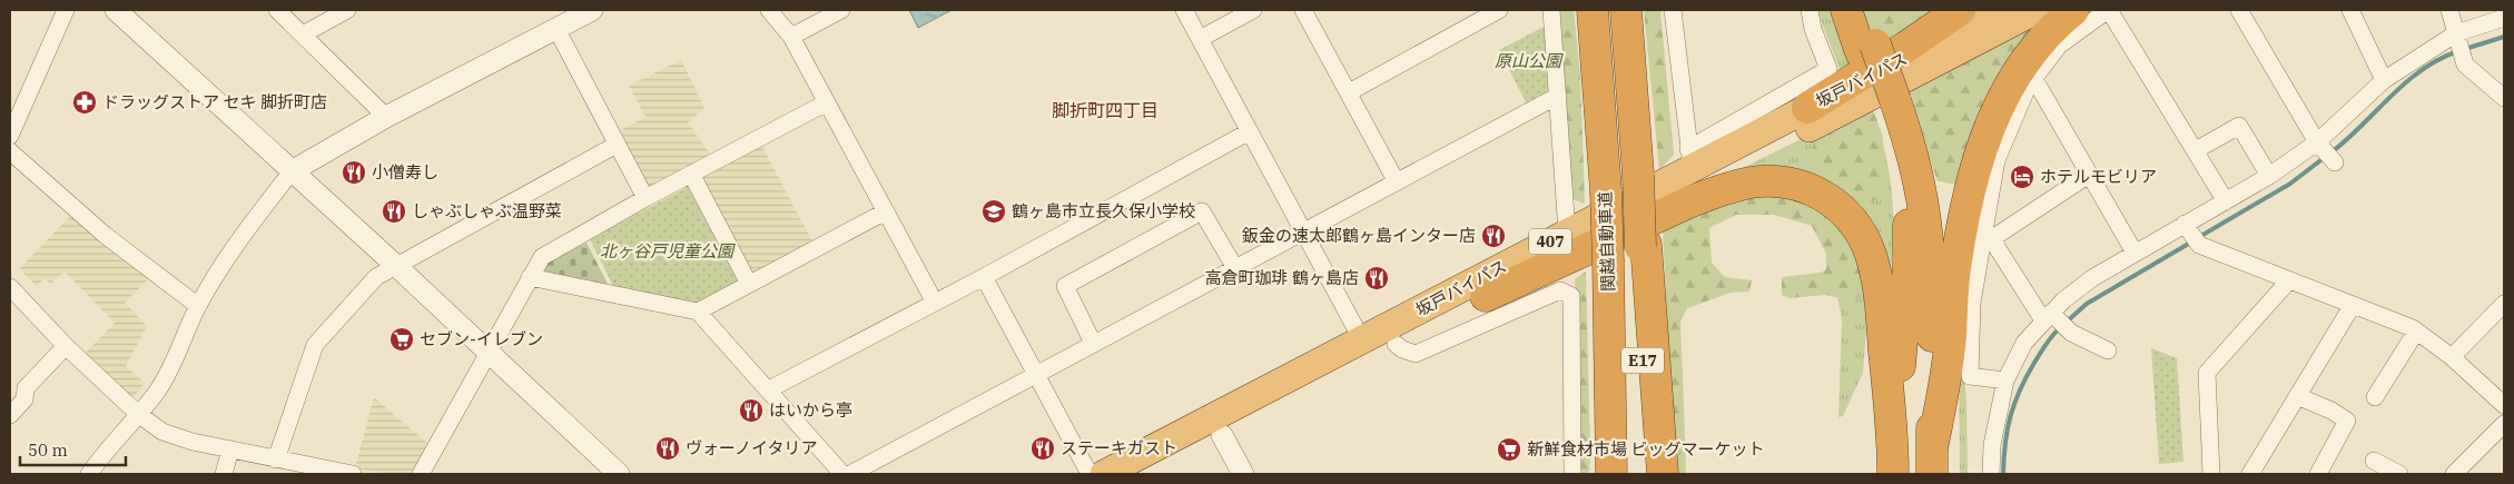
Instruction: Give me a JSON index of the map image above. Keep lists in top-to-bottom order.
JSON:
{
  "streets": {
    "highway": [
      "坂戸バイパス",
      "407",
      "関越自動車道",
      "E17"
    ]
  },
  "districts": ["脚折町四丁目"],
  "parks": ["原山公園", "北ヶ谷戸児童公園"],
  "places": {
    "pharmacy": ["ドラッグストア セキ 脚折町店"],
    "restaurant": [
      "小僧寿し",
      "しゃぶしゃぶ温野菜",
      "鈑金の速太郎鶴ヶ島インター店",
      "高倉町珈琲 鶴ヶ島店",
      "はいから亭",
      "ヴォーノイタリア",
      "ステーキガスト"
    ],
    "hotel": ["ホテルモビリア"],
    "school or university": ["鶴ヶ島市立長久保小学校"],
    "supermarket": ["セブン-イレブン", "新鮮食材市場 ビッグマーケット"]
  },
  "scale_bar": "50 m"
}
